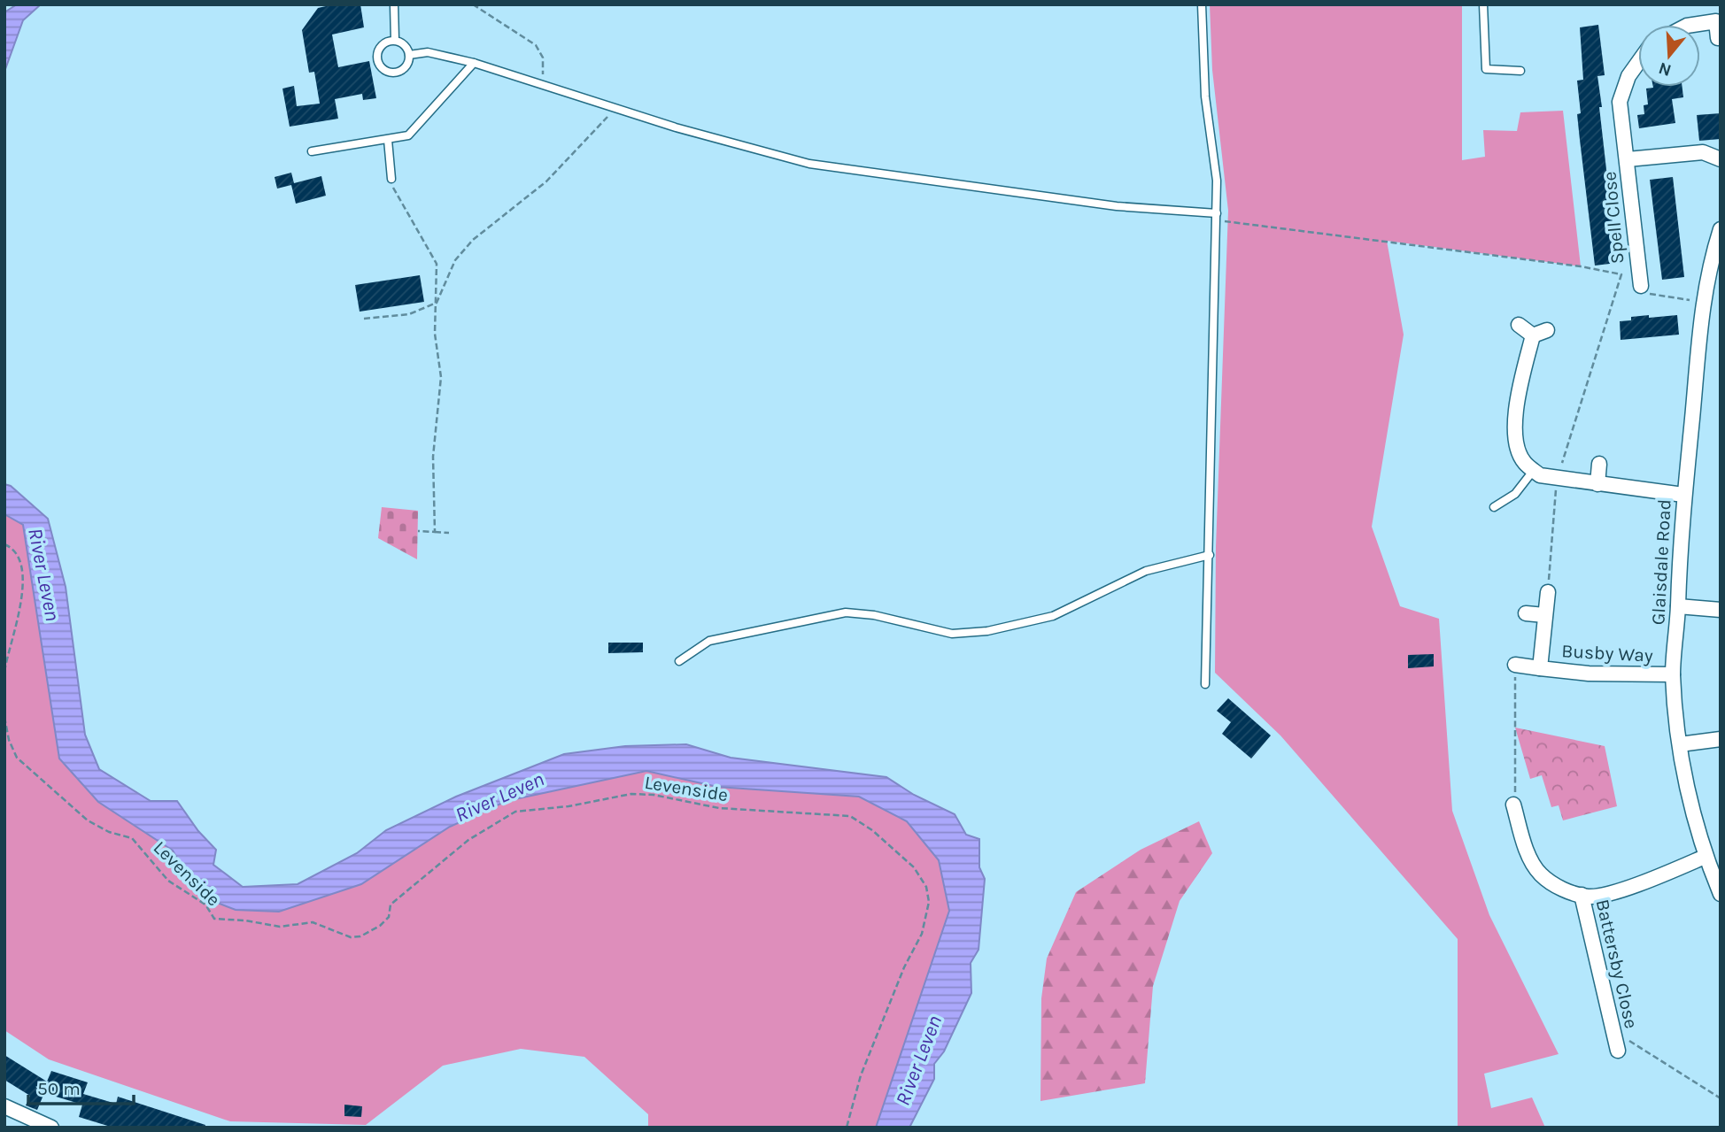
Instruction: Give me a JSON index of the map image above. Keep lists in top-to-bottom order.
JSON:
{
  "streets": {
    "street": [
      "Spell Close",
      "Glaisdale Road",
      "Busby Way",
      "Battersby Close"
    ],
    "path": ["Levenside"]
  },
  "crossings": [
    ["Glaisdale Road", "Busby Way"],
    ["Glaisdale Road", "Battersby Close"]
  ],
  "water": ["River Leven"],
  "scale_bar": "50 m",
  "north": "bottom"
}
